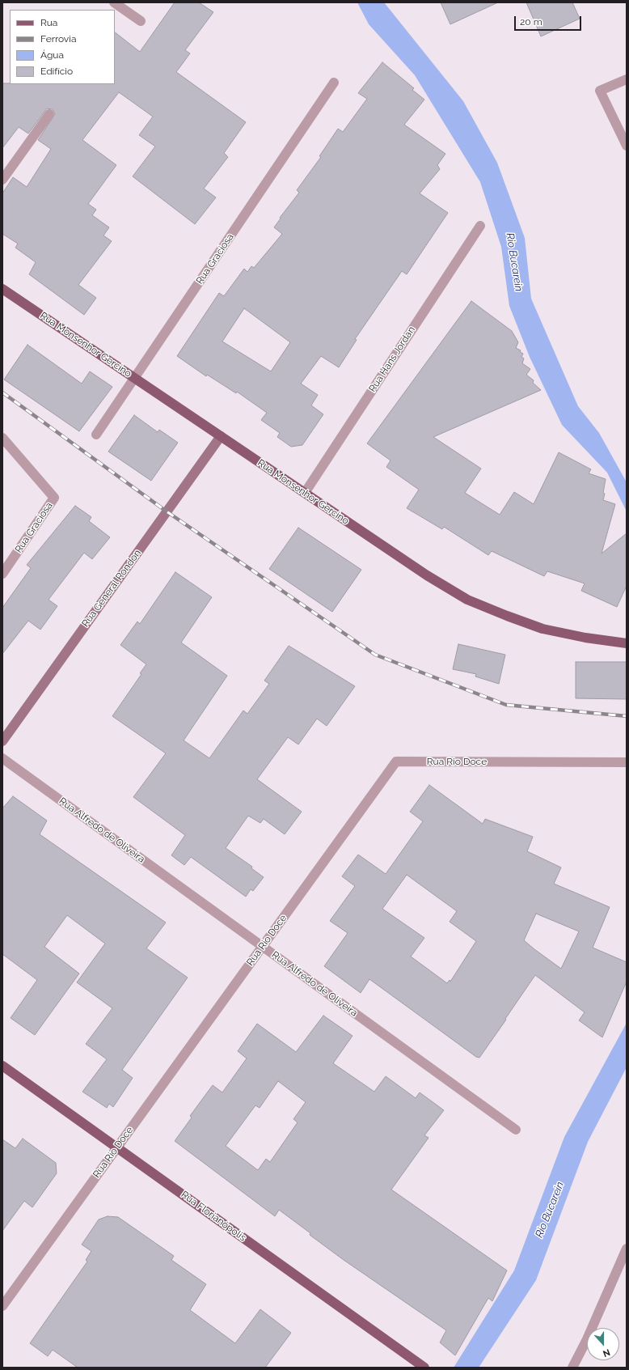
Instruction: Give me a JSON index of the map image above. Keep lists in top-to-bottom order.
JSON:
{
  "streets": {
    "main road": ["Rua Monsenhor Gercino", "Rua Florianópolis"],
    "street": [
      "Rua Graciosa",
      "Rua Hans Jordan",
      "Rua General Rondon",
      "Rua Rio Doce",
      "Rua Alfredo de Oliveira"
    ]
  },
  "crossings": [
    ["Rua Graciosa", "Rua Monsenhor Gercino"],
    ["Rua Monsenhor Gercino", "Rua Hans Jordan"],
    ["Rua Monsenhor Gercino", "Rua General Rondon"],
    ["Rua Rio Doce", "Rua Alfredo de Oliveira"],
    ["Rua Rio Doce", "Rua Florianópolis"]
  ],
  "water": ["Rio Bucarein"],
  "legend": [
    "Rua",
    "Ferrovia",
    "Água",
    "Edifício"
  ],
  "scale_bar": "20 m",
  "north": "bottom"
}
